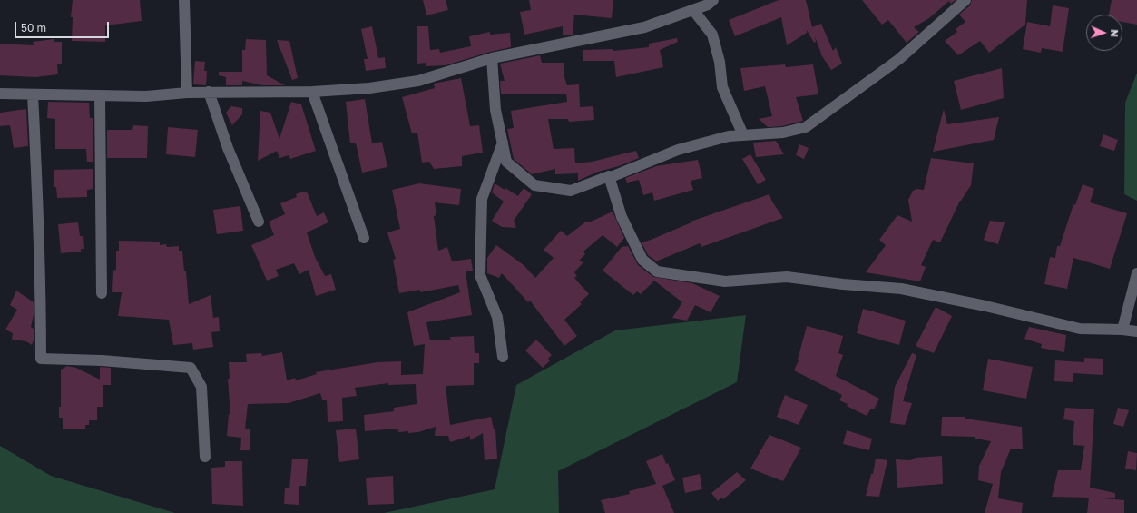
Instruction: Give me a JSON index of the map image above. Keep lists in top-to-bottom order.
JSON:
{
  "scale_bar": "50 m",
  "north": "right"
}
